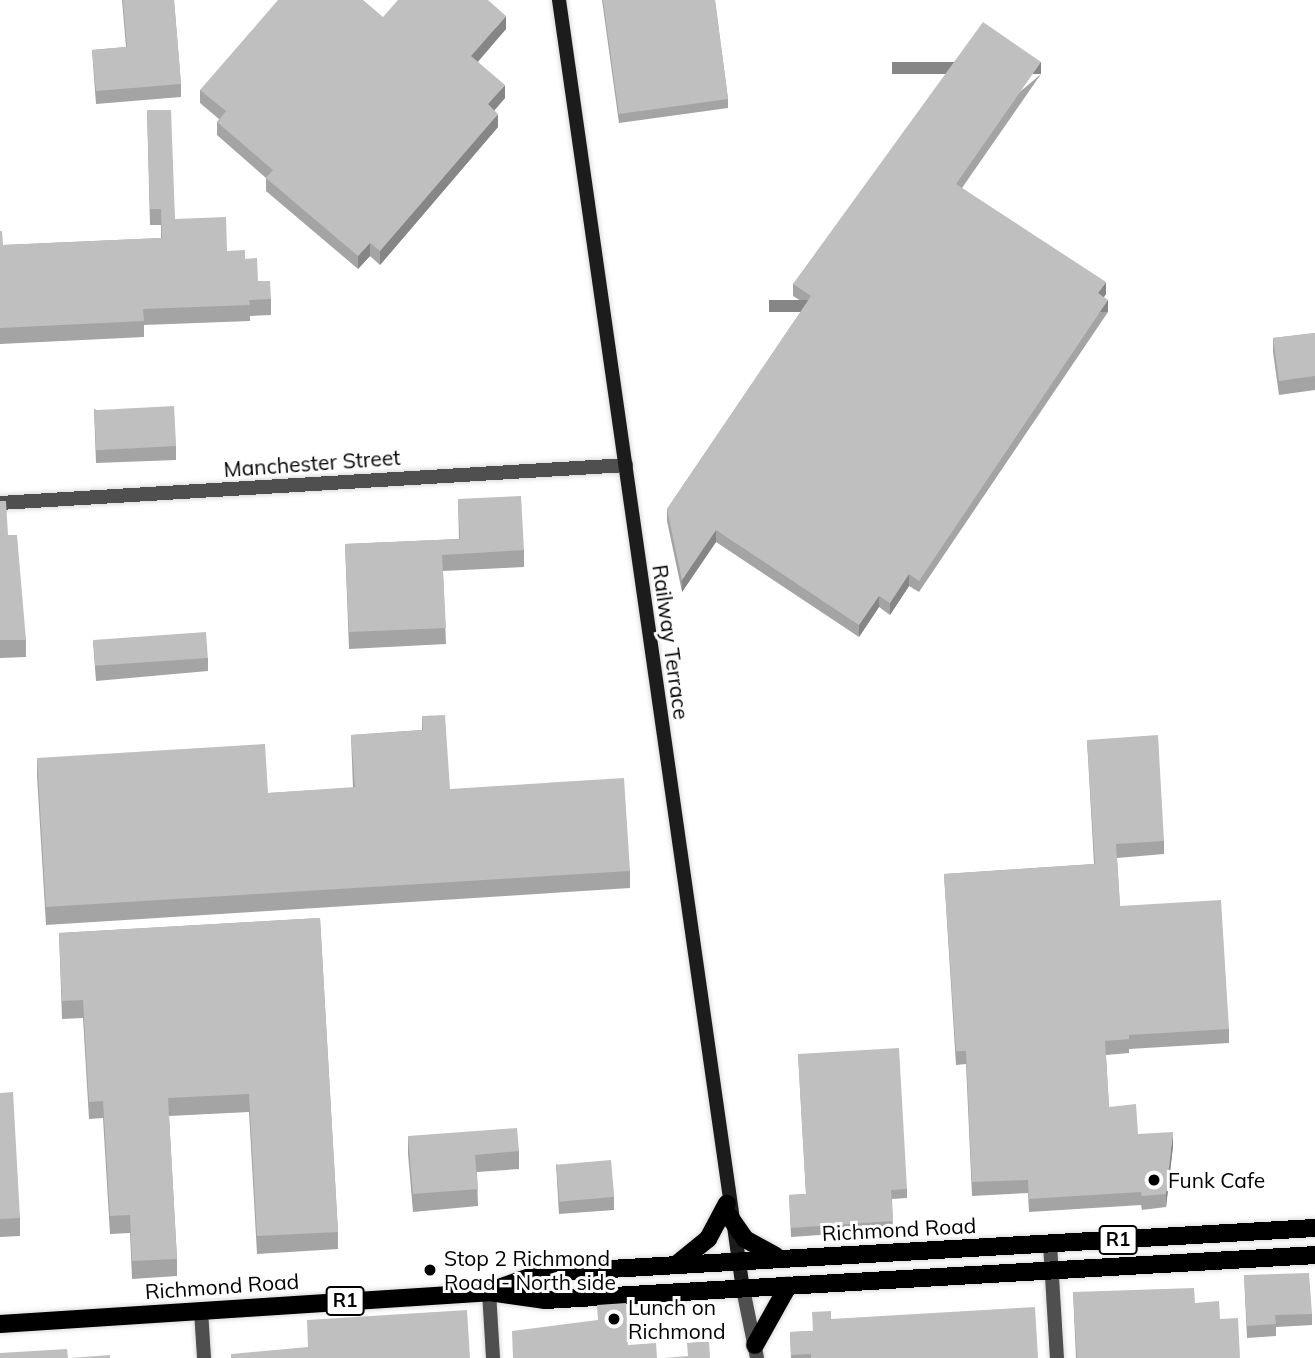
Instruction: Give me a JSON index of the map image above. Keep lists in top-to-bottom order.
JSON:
{
  "streets": {
    "main road": ["Railway Terrace", "Richmond Road", "R1"],
    "street": ["Manchester Street"]
  },
  "crossings": [
    ["Manchester Street", "Railway Terrace"],
    ["Railway Terrace", "Richmond Road"]
  ],
  "places": ["Funk Cafe", "Stop 2 Richmond Road - North side", "Lunch on Richmond"]
}
